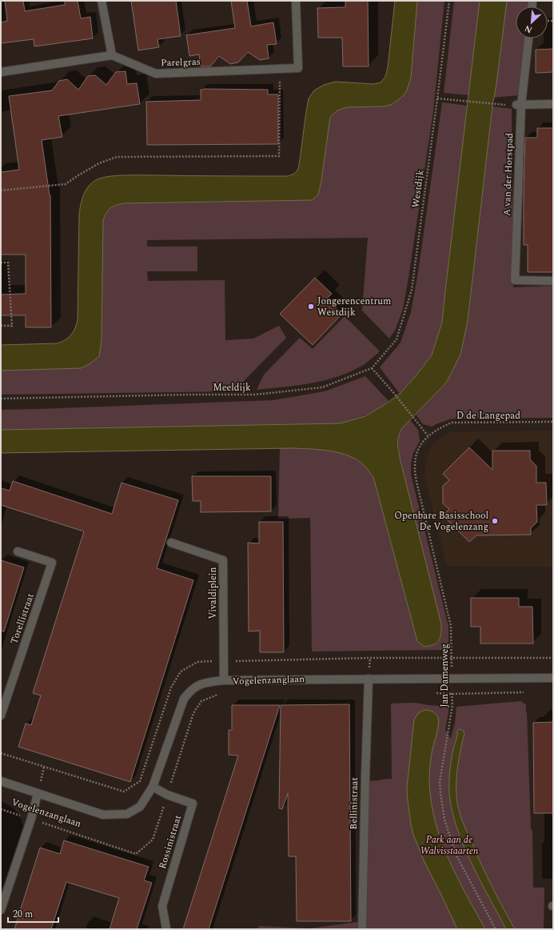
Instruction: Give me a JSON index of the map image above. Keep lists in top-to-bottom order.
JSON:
{
  "streets": {
    "street": [
      "Parelgras",
      "A van der Horstpad",
      "Vivaldiplein",
      "Torellistraat",
      "Vogelenzanglaan",
      "Bellinistraat",
      "Rossinistraat"
    ],
    "path": [
      "Westdijk",
      "Meeldijk",
      "D de Langepad",
      "Jan Damenweg"
    ]
  },
  "crossings": [
    ["Westdijk", "Meeldijk"],
    ["D de Langepad", "Jan Damenweg"],
    ["Vivaldiplein", "Vogelenzanglaan"],
    ["Jan Damenweg", "Vogelenzanglaan"],
    ["Vogelenzanglaan", "Bellinistraat"],
    ["Vogelenzanglaan", "Rossinistraat"]
  ],
  "parks": ["Park aan de Walvisstaarten"],
  "places": ["Jongerencentrum Westdijk", "Openbare Basisschool De Vogelenzang"],
  "scale_bar": "20 m",
  "north": "bottom left"
}
